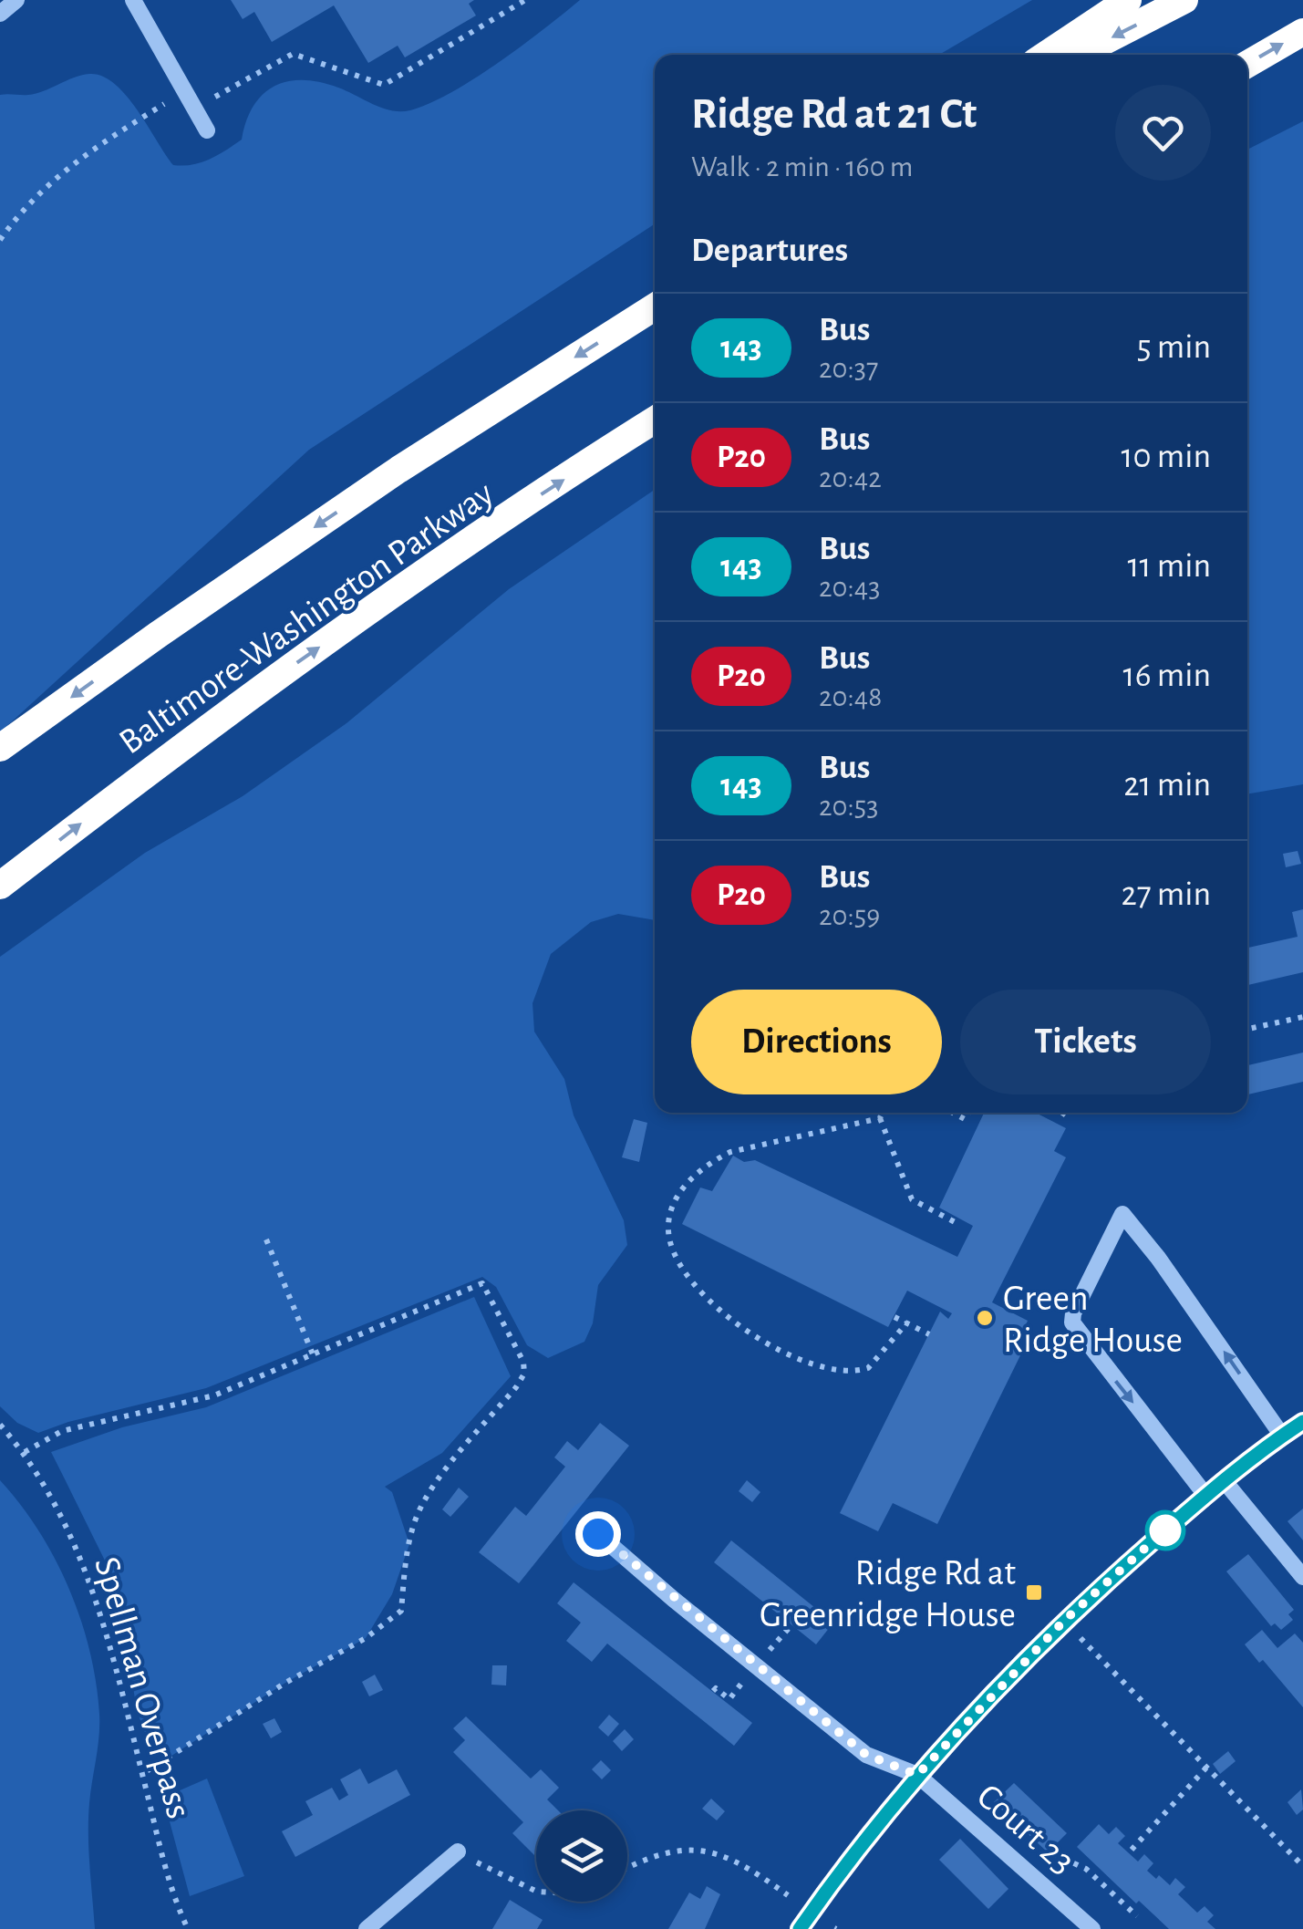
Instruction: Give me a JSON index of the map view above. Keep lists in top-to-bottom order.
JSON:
{
  "streets": {
    "highway": ["Baltimore-Washington Parkway"],
    "street": ["Court 23"],
    "path": ["Spellman Overpass"]
  },
  "places": {
    "other": ["Green Ridge House"],
    "transit": ["Ridge Rd at Greenridge House"]
  },
  "lines": ["bus line 143"],
  "page": {
    "heading": [
      ["Ridge Rd at 21 Ct", "Walk · 2 min · 160 m"],
      "Departures"
    ],
    "list": [
      {
        "mark": "143",
        "name": "Bus",
        "note": "20:37",
        "value": "5 min"
      },
      {
        "mark": "P20",
        "name": "Bus",
        "note": "20:42",
        "value": "10 min"
      },
      {
        "mark": "143",
        "name": "Bus",
        "note": "20:43",
        "value": "11 min"
      },
      {
        "mark": "P20",
        "name": "Bus",
        "note": "20:48",
        "value": "16 min"
      },
      {
        "mark": "143",
        "name": "Bus",
        "note": "20:53",
        "value": "21 min"
      },
      {
        "mark": "P20",
        "name": "Bus",
        "note": "20:59",
        "value": "27 min"
      }
    ],
    "buttons": ["Directions", "Tickets"]
  }
}
